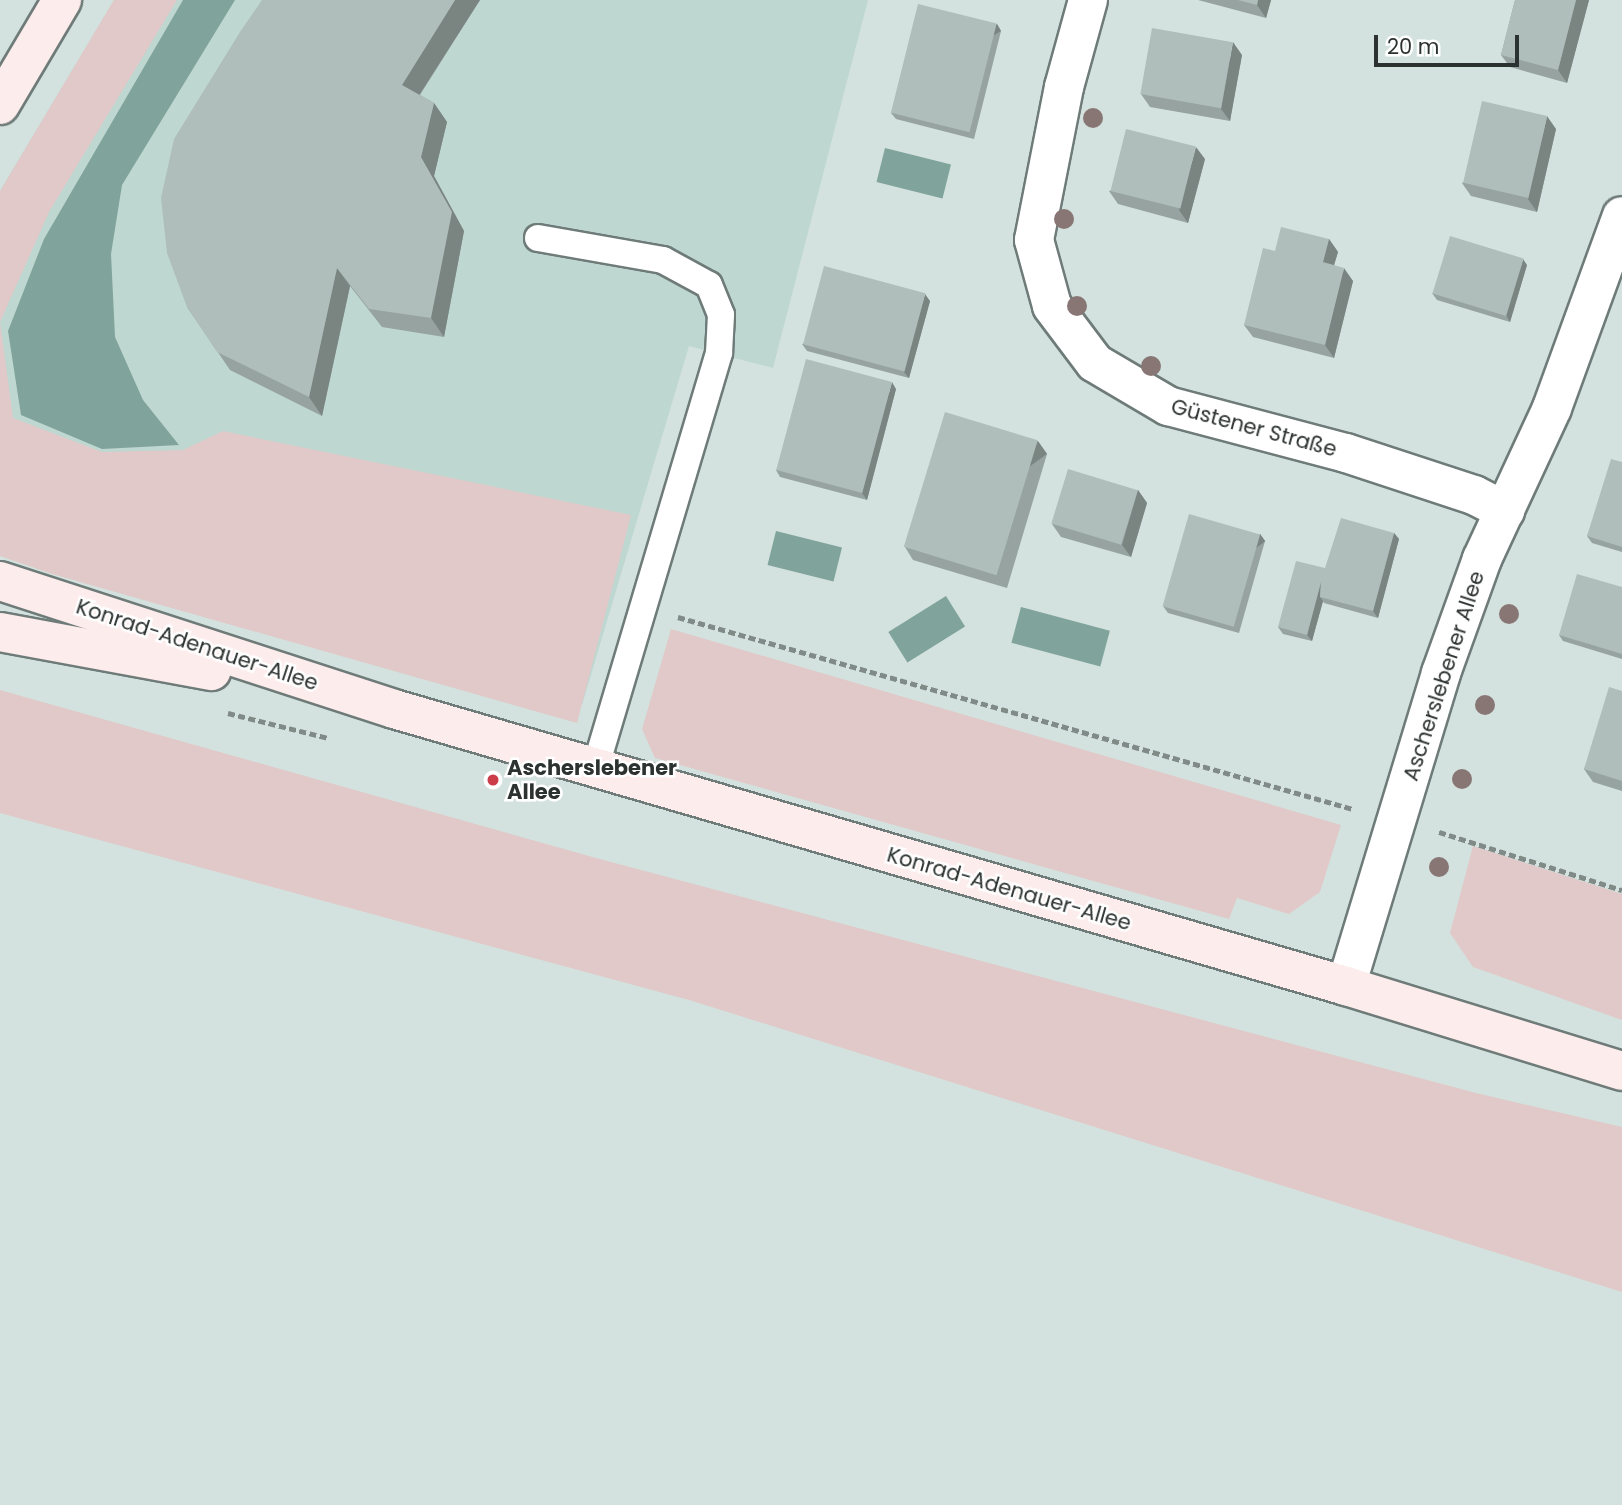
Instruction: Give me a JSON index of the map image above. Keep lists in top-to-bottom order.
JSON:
{
  "streets": {
    "main road": ["Konrad-Adenauer-Allee"],
    "street": ["Güstener Straße", "Ascherslebener Allee"]
  },
  "crossings": [
    ["Güstener Straße", "Ascherslebener Allee"],
    ["Konrad-Adenauer-Allee", "Ascherslebener Allee"]
  ],
  "places": ["Ascherslebener Allee"],
  "scale_bar": "20 m"
}
